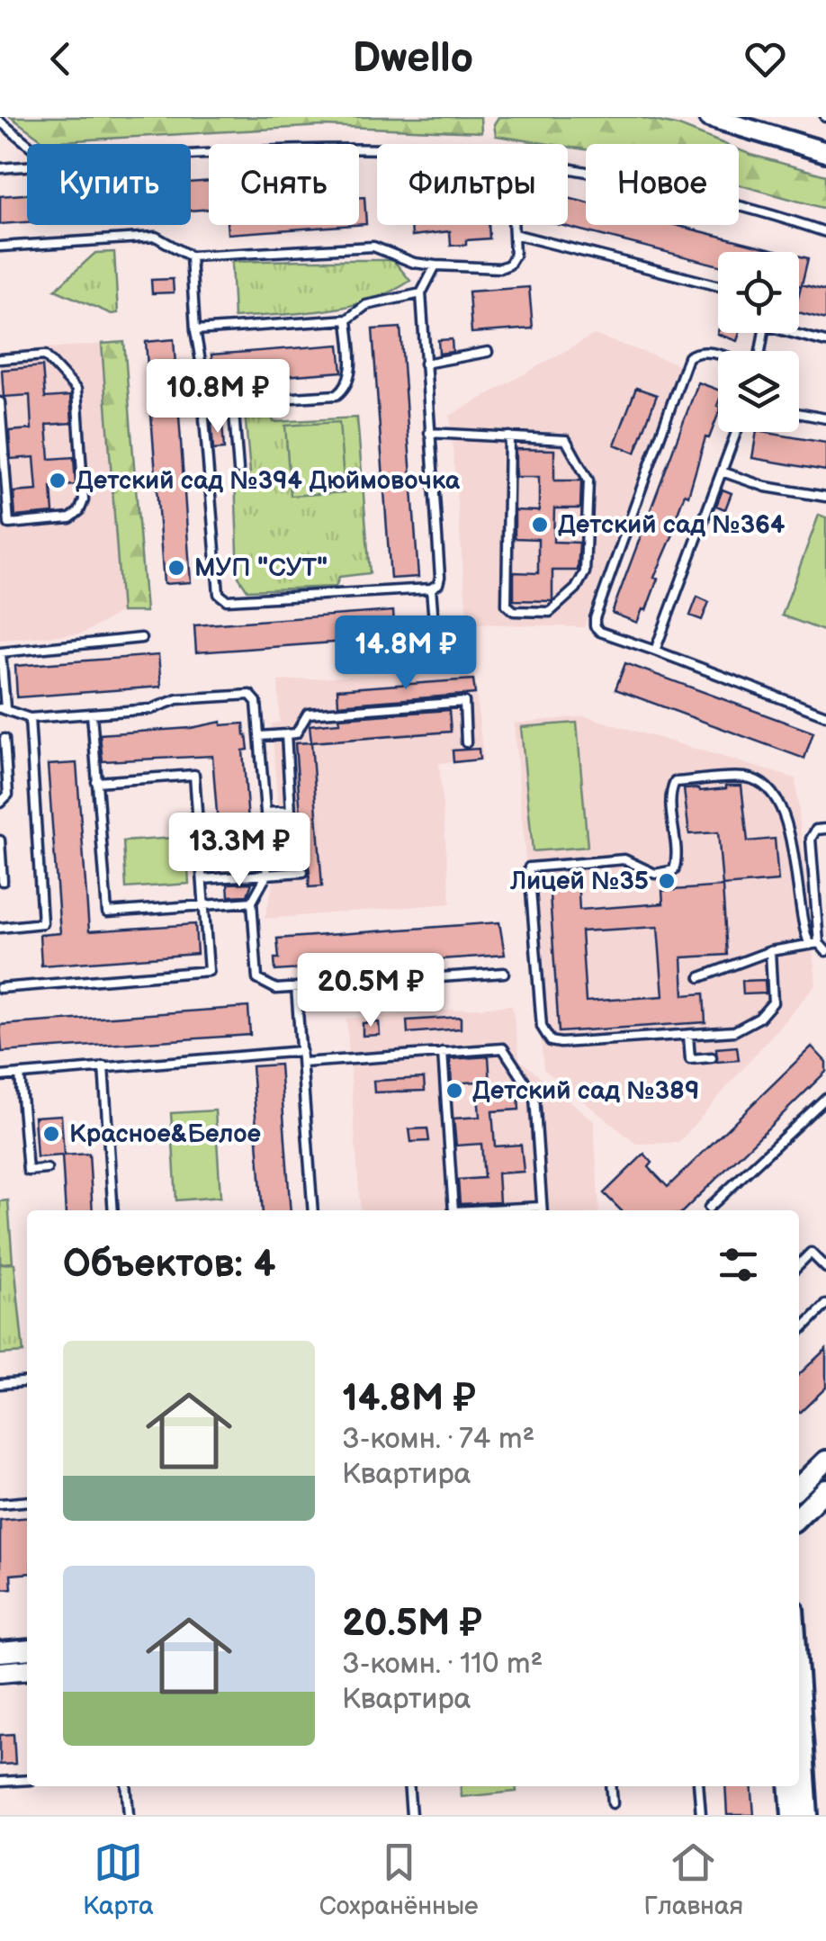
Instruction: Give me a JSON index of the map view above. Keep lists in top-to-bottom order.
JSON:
{
  "places": [
    "Детский сад №394 Дюймовочка",
    "Детский сад №364",
    "МУП \"СУТ\"",
    "Лицей №35",
    "Детский сад №389",
    "Красное&Белое"
  ],
  "page": {
    "header": "Dwello",
    "chip": [
      "Купить",
      "Снять",
      "Фильтры",
      "Новое"
    ],
    "price": [
      "10.8M ₽",
      "14.8M ₽",
      "13.3M ₽",
      "20.5M ₽"
    ],
    "heading": "Объектов: 4",
    "list": [
      {
        "name": "14.8M ₽",
        "note": "3-комн. · 74 m² · Квартира"
      },
      {
        "name": "20.5M ₽",
        "note": "3-комн. · 110 m² · Квартира"
      }
    ],
    "tabs": ["Карта", "Сохранённые", "Главная"]
  }
}
